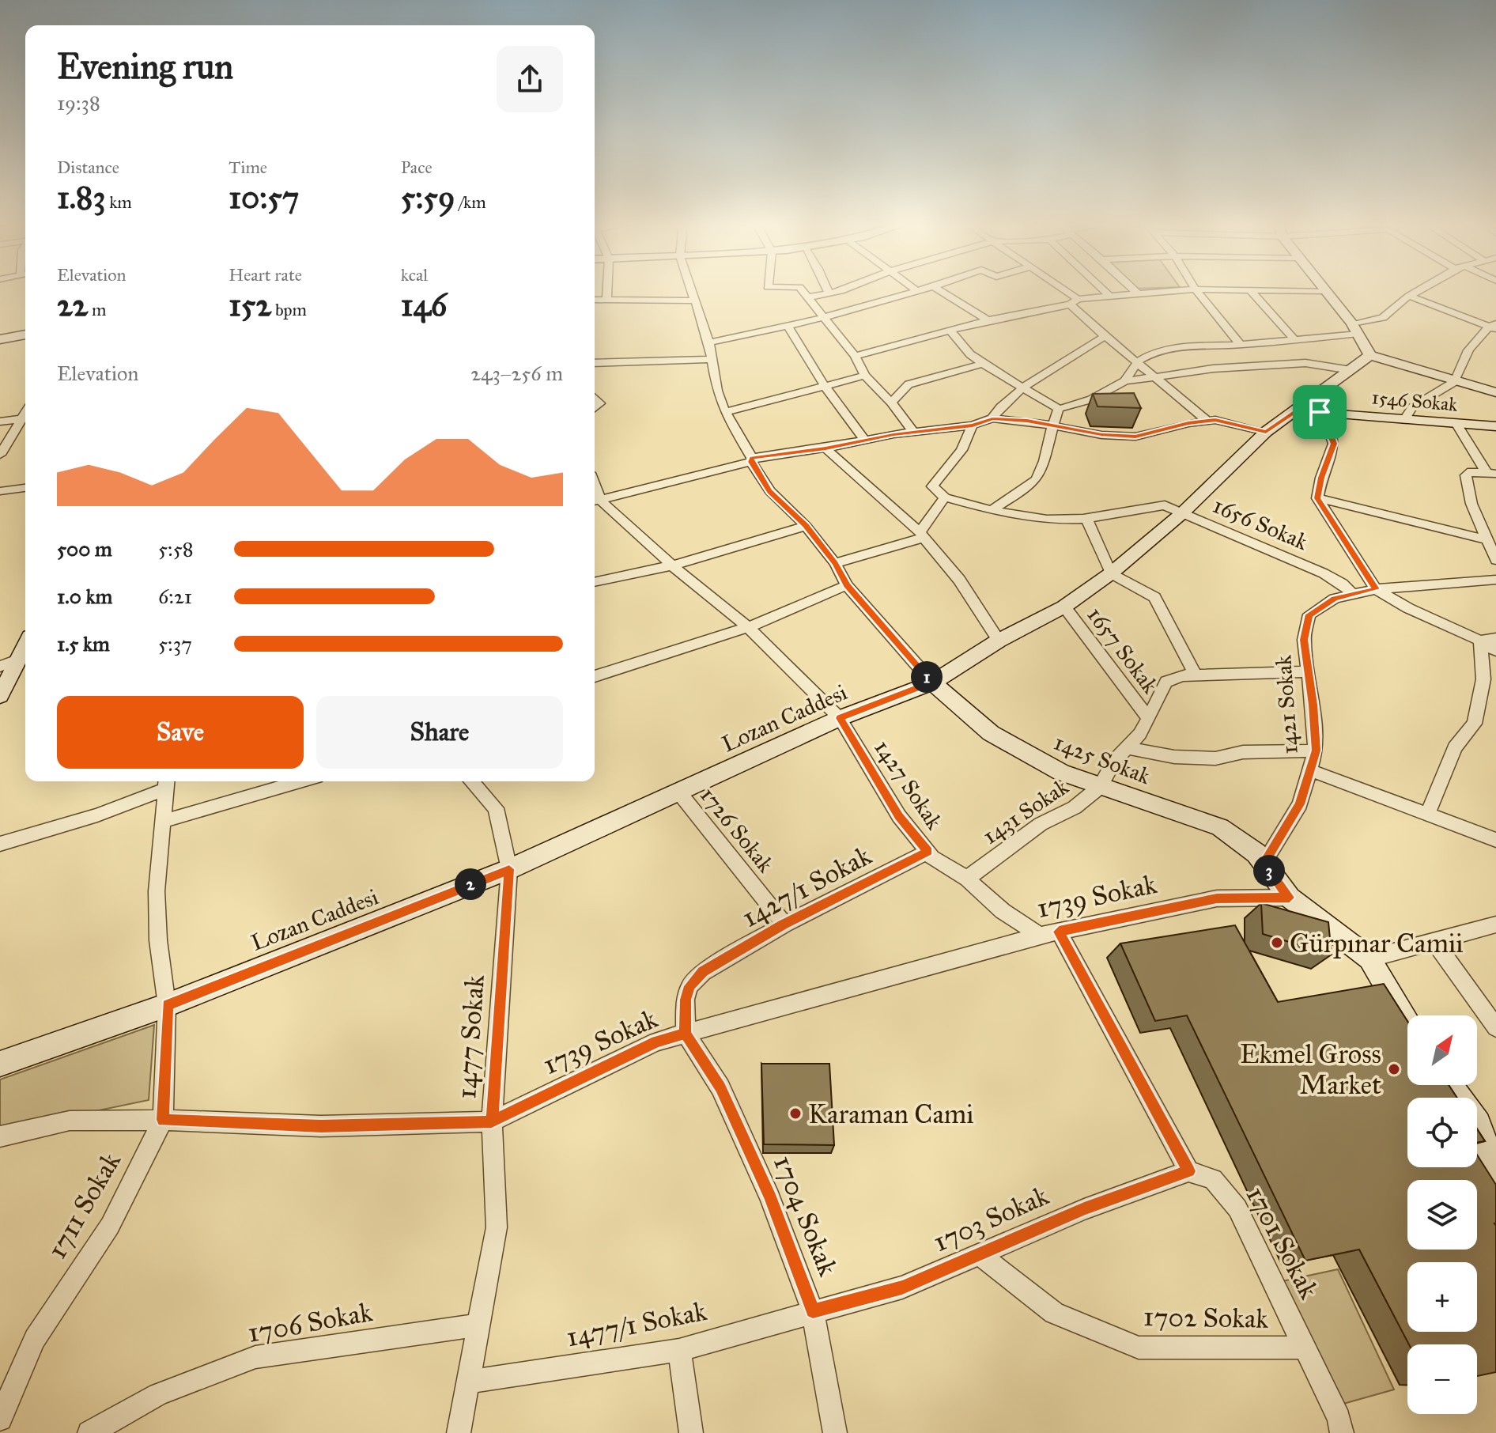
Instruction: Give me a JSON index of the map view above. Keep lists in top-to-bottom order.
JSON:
{
  "streets": {
    "main road": ["1546 Sokak", "Lozan Caddesi", "1425 Sokak"],
    "street": [
      "1656 Sokak",
      "1657 Sokak",
      "1421 Sokak",
      "1427 Sokak",
      "1431 Sokak",
      "1726 Sokak",
      "1427/1 Sokak",
      "1739 Sokak",
      "1477 Sokak",
      "1711 Sokak",
      "1704 Sokak",
      "1703 Sokak",
      "1701 Sokak",
      "1702 Sokak",
      "1706 Sokak",
      "1477/1 Sokak"
    ]
  },
  "crossings": [
    ["1546 Sokak", "Lozan Caddesi"],
    ["1656 Sokak", "1421 Sokak"],
    ["1656 Sokak", "Lozan Caddesi"],
    ["1657 Sokak", "1421 Sokak"],
    ["1657 Sokak", "Lozan Caddesi"],
    ["1657 Sokak", "1431 Sokak"],
    ["1421 Sokak", "1425 Sokak"],
    ["Lozan Caddesi", "1425 Sokak"],
    ["Lozan Caddesi", "1427 Sokak"],
    ["Lozan Caddesi", "1726 Sokak"],
    ["Lozan Caddesi", "1477 Sokak"],
    ["Lozan Caddesi", "1711 Sokak"],
    ["1425 Sokak", "1431 Sokak"],
    ["1425 Sokak", "1739 Sokak"],
    ["1427 Sokak", "1431 Sokak"],
    ["1427 Sokak", "1427/1 Sokak"],
    ["1427 Sokak", "1739 Sokak"],
    ["1726 Sokak", "1427/1 Sokak"],
    ["1427/1 Sokak", "1739 Sokak"],
    ["1427/1 Sokak", "1704 Sokak"],
    ["1739 Sokak", "1477 Sokak"],
    ["1739 Sokak", "1711 Sokak"],
    ["1739 Sokak", "1704 Sokak"],
    ["1477 Sokak", "1706 Sokak"],
    ["1477 Sokak", "1477/1 Sokak"],
    ["1704 Sokak", "1703 Sokak"],
    ["1704 Sokak", "1477/1 Sokak"],
    ["1703 Sokak", "1701 Sokak"],
    ["1703 Sokak", "1702 Sokak"],
    ["1703 Sokak", "1477/1 Sokak"],
    ["1701 Sokak", "1702 Sokak"]
  ],
  "places": ["Gürpınar Camii", "Ekmel Gross Market", "Karaman Cami"],
  "north": "top right",
  "page": {
    "heading": ["Evening run", "19:38"],
    "stats": [
      ["Distance", "1.83 km"],
      ["Time", "10:57"],
      ["Pace", "5:59 /km"],
      ["Elevation", "22 m"],
      ["Heart rate", "152 bpm"],
      ["kcal", "146"]
    ],
    "chart": ["Elevation", "243–256 m"],
    "list": [
      {
        "name": "500 m",
        "note": "5:58"
      },
      {
        "name": "1.0 km",
        "note": "6:21"
      },
      {
        "name": "1.5 km",
        "note": "5:37"
      }
    ],
    "pins": ["1", "3", "2"],
    "buttons": ["Save", "Share"],
    "map_buttons": ["+", "−"]
  }
}
